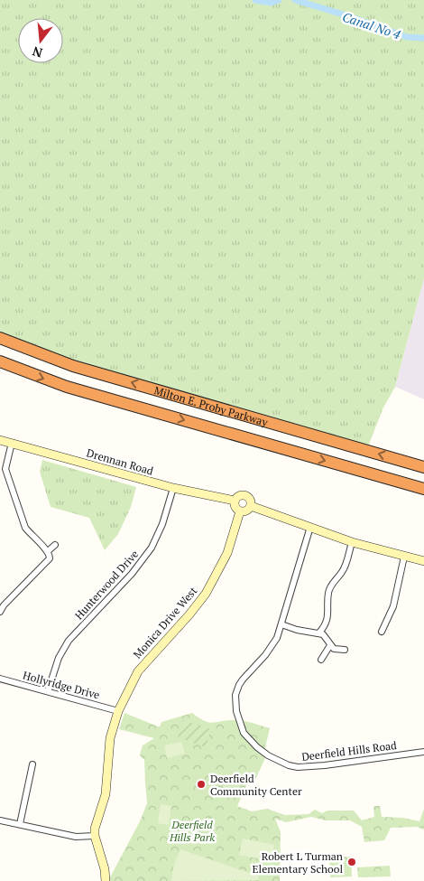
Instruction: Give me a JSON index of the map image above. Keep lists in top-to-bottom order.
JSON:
{
  "streets": {
    "highway": ["Milton E. Proby Parkway"],
    "street": [
      "Drennan Road",
      "Hunterwood Drive",
      "Monica Drive West",
      "Hollyridge Drive",
      "Deerfield Hills Road"
    ]
  },
  "crossings": [
    ["Drennan Road", "Hunterwood Drive"],
    ["Drennan Road", "Monica Drive West"],
    ["Hunterwood Drive", "Hollyridge Drive"],
    ["Monica Drive West", "Hollyridge Drive"]
  ],
  "water": ["Canal No 4"],
  "parks": ["Deerfield Hills Park"],
  "places": ["Deerfield Community Center", "Robert L Turman Elementary School"],
  "north": "bottom"
}
